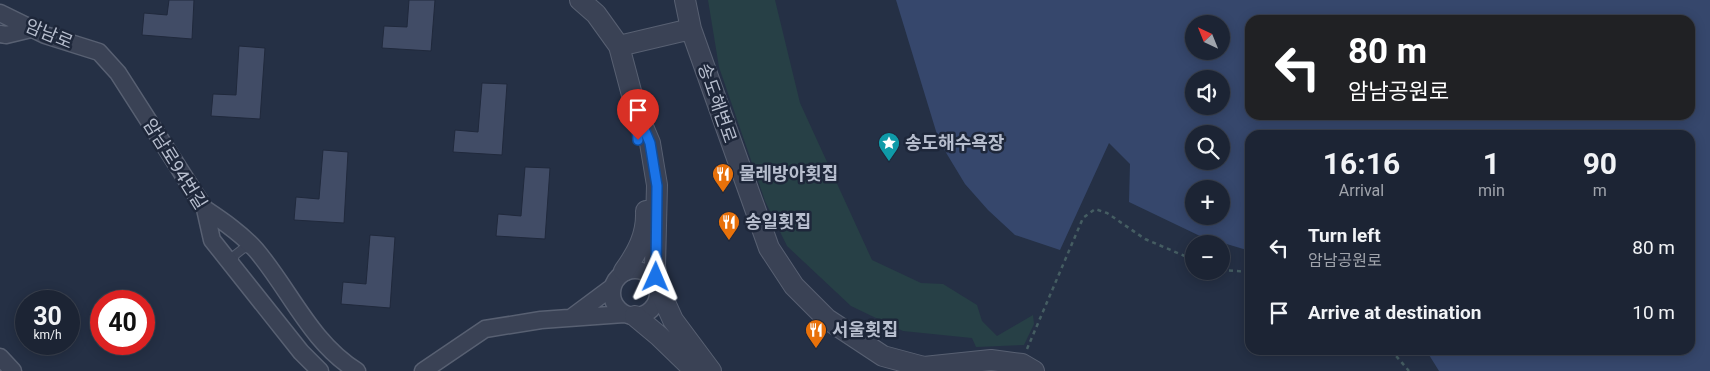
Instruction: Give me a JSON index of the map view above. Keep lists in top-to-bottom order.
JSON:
{
  "streets": {
    "street": ["암남로", "송도해변로", "암남로94번길"]
  },
  "crossings": [
    ["암남로", "암남로94번길"]
  ],
  "places": {
    "place": ["송도해수욕장"],
    "restaurant": ["물레방아횟집", "송일횟집", "서울횟집"]
  },
  "north": "top left",
  "page": {
    "map_buttons": ["+", "−"],
    "turn": ["80 m", "암남공원로"],
    "eta": [
      "16:16",
      "Arrival",
      "1",
      "min",
      "90",
      "m"
    ],
    "list": [
      {
        "name": "Turn left",
        "note": "암남공원로",
        "value": "80 m"
      },
      {
        "name": "Arrive at destination",
        "value": "10 m"
      }
    ],
    "speed": "30 km/h",
    "limit": "40"
  }
}
